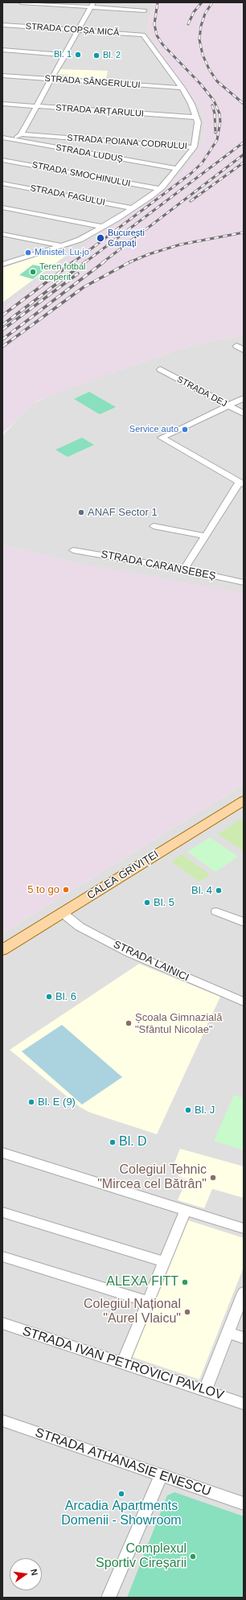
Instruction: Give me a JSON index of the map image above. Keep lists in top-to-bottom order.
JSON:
{
  "streets": {
    "main road": ["CALEA GRIVIȚEI"],
    "street": [
      "STRADA COPȘA MICĂ",
      "STRADA SÂNGERULUI",
      "STRADA ARȚARULUI",
      "STRADA POIANA CODRULUI",
      "STRADA LUDUȘ",
      "STRADA SMOCHINULUI",
      "STRADA FAGULUI",
      "STRADA DEJ",
      "STRADA CARANSEBEȘ",
      "STRADA LAINICI",
      "STRADA IVAN PETROVICI PAVLOV",
      "STRADA ATHANASIE ENESCU"
    ]
  },
  "crossings": [
    ["STRADA COPȘA MICĂ", "STRADA SÂNGERULUI"],
    ["CALEA GRIVIȚEI", "STRADA LAINICI"]
  ],
  "places": [
    "Bl. 1",
    "Bl. 2",
    "București Carpați",
    "Ministel. Lu-jo",
    "Teren fotbal acoperit",
    "Service auto",
    "ANAF Sector 1",
    "5 to go",
    "Bl. 4",
    "Bl. 5",
    "Bl. 6",
    "Școala Gimnazială \"Sfântul Nicolae\"",
    "Bl. E (9)",
    "Bl. J",
    "Bl. D",
    "Colegiul Tehnic \"Mircea cel Bătrân\"",
    "ALEXA FITT",
    "Colegiul Național \"Aurel Vlaicu\"",
    "Arcadia Apartments Domenii - Showroom",
    "Complexul Sportiv Cireșarii"
  ],
  "north": "right"
}
